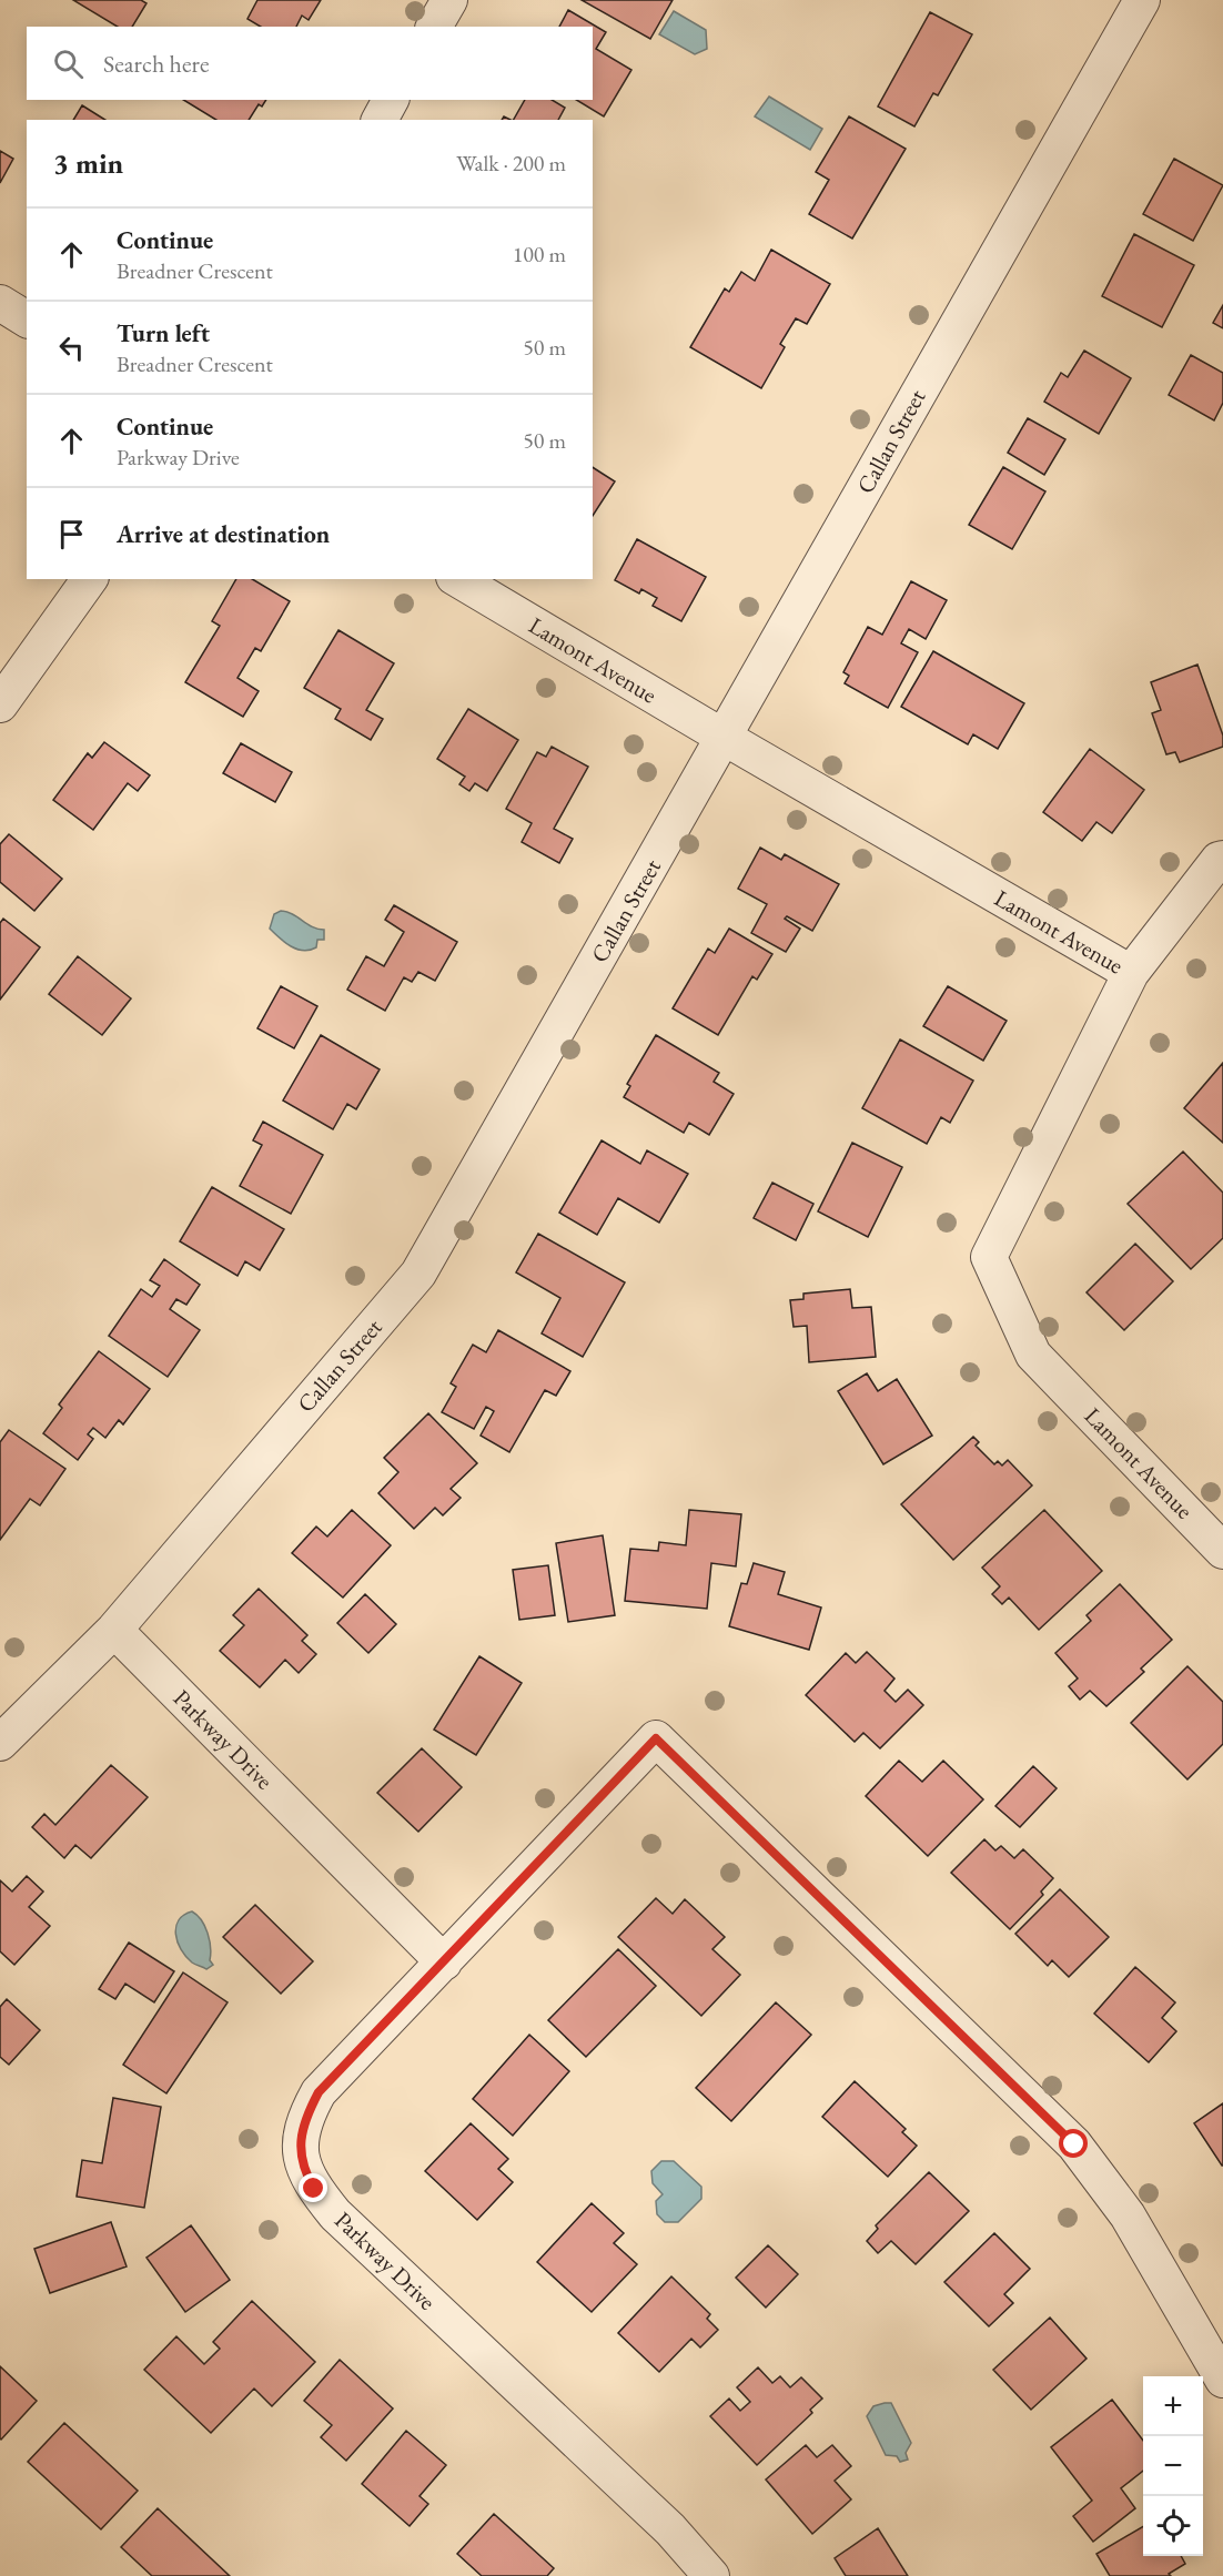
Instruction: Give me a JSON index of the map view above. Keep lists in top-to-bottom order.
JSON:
{
  "streets": {
    "street": ["Callan Street", "Lamont Avenue", "Parkway Drive"]
  },
  "crossings": [
    ["Callan Street", "Lamont Avenue"],
    ["Callan Street", "Parkway Drive"]
  ],
  "page": {
    "search": "Search here",
    "heading": ["3 min", "Walk · 200 m"],
    "list": [
      ["Continue", "Breadner Crescent", "100 m"],
      ["Turn left", "Breadner Crescent", "50 m"],
      ["Continue", "Parkway Drive", "50 m"],
      "Arrive at destination"
    ],
    "map_buttons": ["+", "−"]
  }
}
